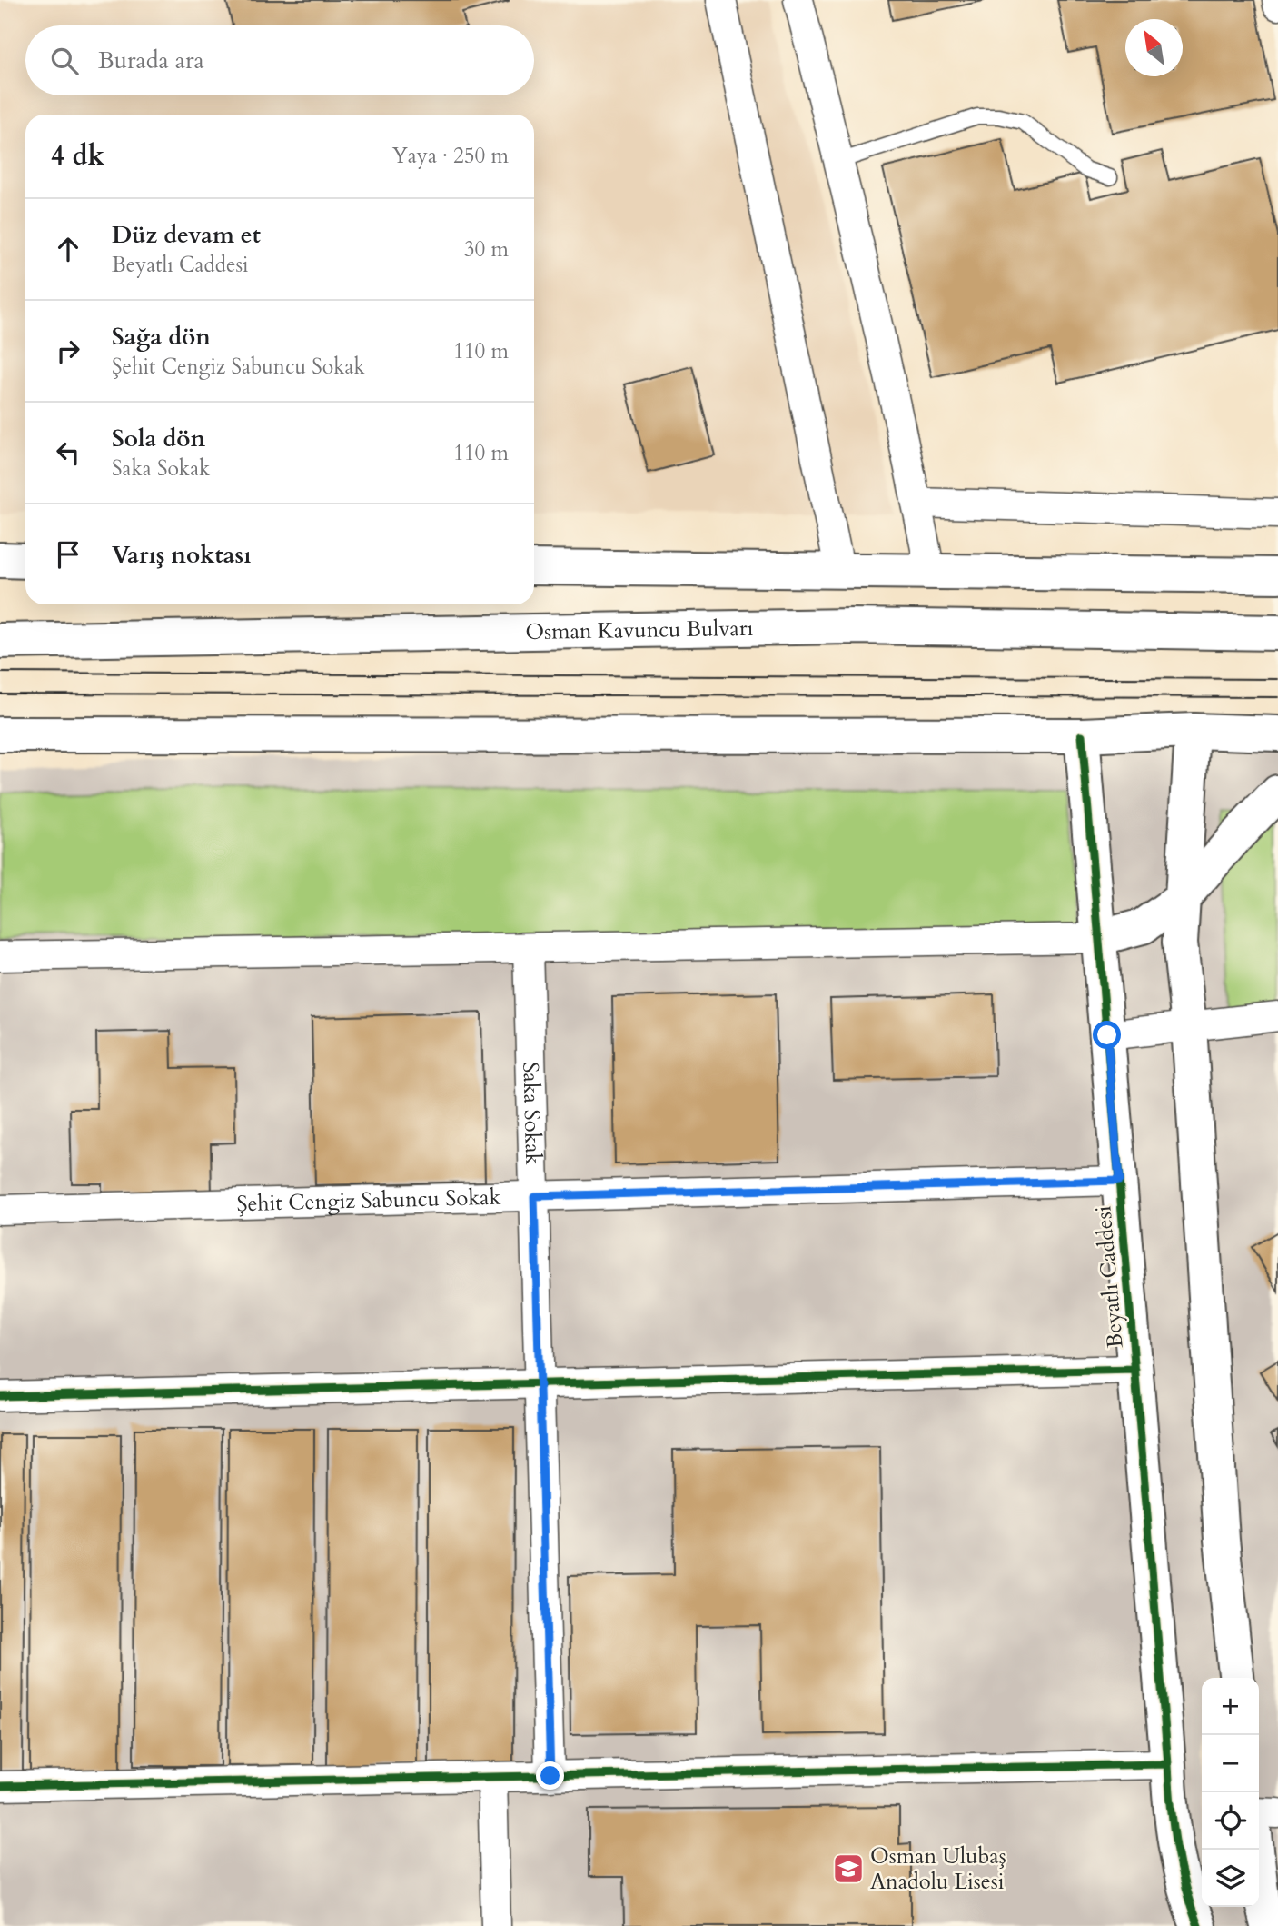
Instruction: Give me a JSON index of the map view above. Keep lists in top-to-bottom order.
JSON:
{
  "streets": {
    "main road": ["Osman Kavuncu Bulvarı", "Beyatlı Caddesi"],
    "street": ["Saka Sokak", "Şehit Cengiz Sabuncu Sokak"]
  },
  "crossings": [
    ["Saka Sokak", "Şehit Cengiz Sabuncu Sokak"],
    ["Şehit Cengiz Sabuncu Sokak", "Beyatlı Caddesi"]
  ],
  "places": {
    "school or university": ["Osman Ulubaş Anadolu Lisesi"]
  },
  "north": "top left",
  "page": {
    "search": "Burada ara",
    "heading": ["4 dk", "Yaya · 250 m"],
    "list": [
      ["Düz devam et", "Beyatlı Caddesi", "30 m"],
      ["Sağa dön", "Şehit Cengiz Sabuncu Sokak", "110 m"],
      ["Sola dön", "Saka Sokak", "110 m"],
      "Varış noktası"
    ],
    "map_buttons": ["+", "−"]
  }
}
